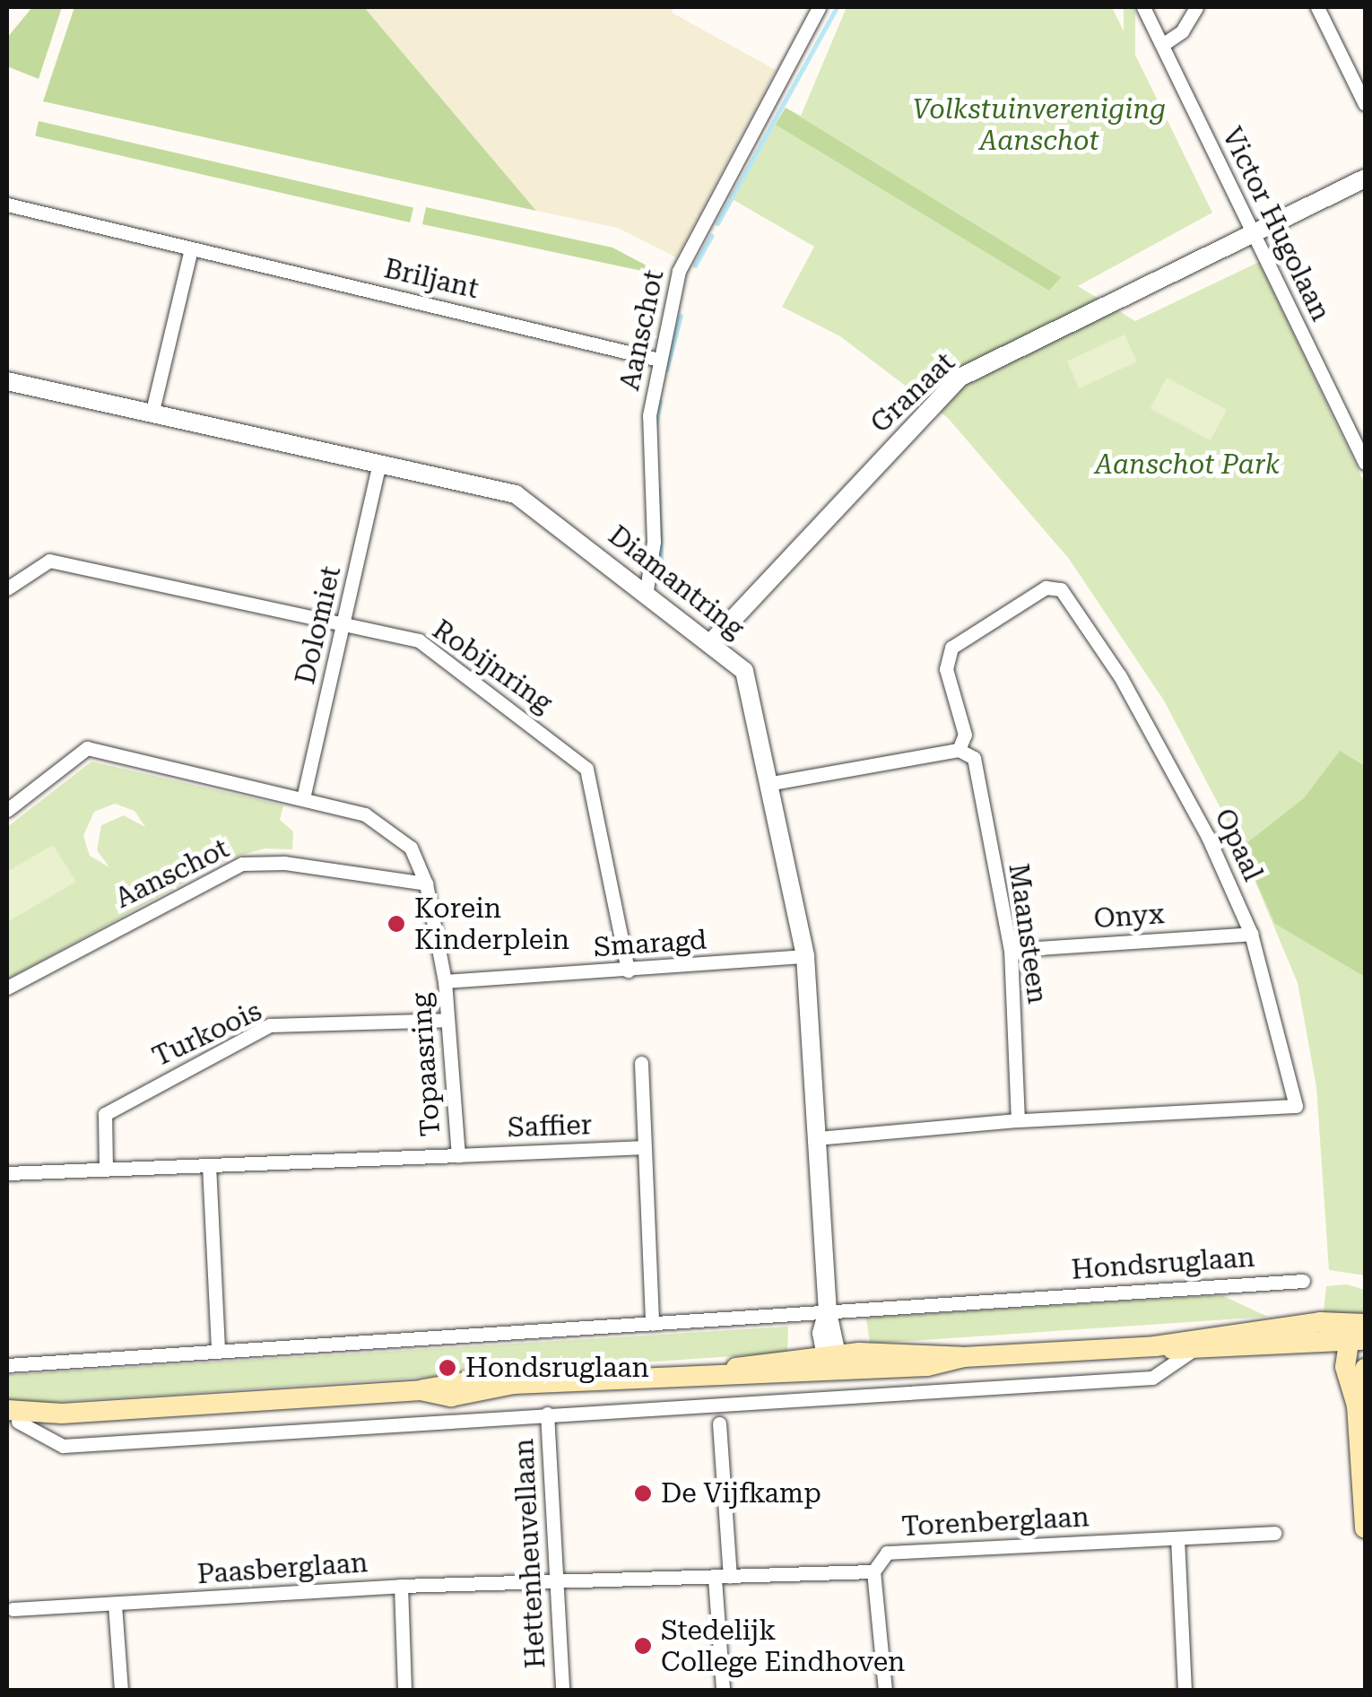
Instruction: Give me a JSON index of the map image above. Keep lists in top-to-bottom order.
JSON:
{
  "streets": {
    "street": [
      "Victor Hugolaan",
      "Briljant",
      "Aanschot",
      "Granaat",
      "Diamantring",
      "Dolomiet",
      "Robijnring",
      "Opaal",
      "Onyx",
      "Maansteen",
      "Smaragd",
      "Turkoois",
      "Topaasring",
      "Saffier",
      "Hondsruglaan",
      "Torenberglaan",
      "Hettenheuvellaan",
      "Paasberglaan"
    ]
  },
  "crossings": [
    ["Victor Hugolaan", "Granaat"],
    ["Briljant", "Aanschot"],
    ["Aanschot", "Diamantring"],
    ["Aanschot", "Topaasring"],
    ["Granaat", "Diamantring"],
    ["Diamantring", "Dolomiet"],
    ["Diamantring", "Smaragd"],
    ["Diamantring", "Hondsruglaan"],
    ["Dolomiet", "Robijnring"],
    ["Dolomiet", "Topaasring"],
    ["Robijnring", "Smaragd"],
    ["Opaal", "Onyx"],
    ["Opaal", "Maansteen"],
    ["Onyx", "Maansteen"],
    ["Smaragd", "Topaasring"],
    ["Turkoois", "Topaasring"],
    ["Topaasring", "Saffier"],
    ["Torenberglaan", "Hettenheuvellaan"],
    ["Torenberglaan", "Paasberglaan"],
    ["Hettenheuvellaan", "Paasberglaan"]
  ],
  "parks": ["Volkstuinvereniging Aanschot", "Aanschot Park"],
  "places": [
    "Korein Kinderplein",
    "Hondsruglaan",
    "De Vijfkamp",
    "Stedelijk College Eindhoven"
  ]
}
